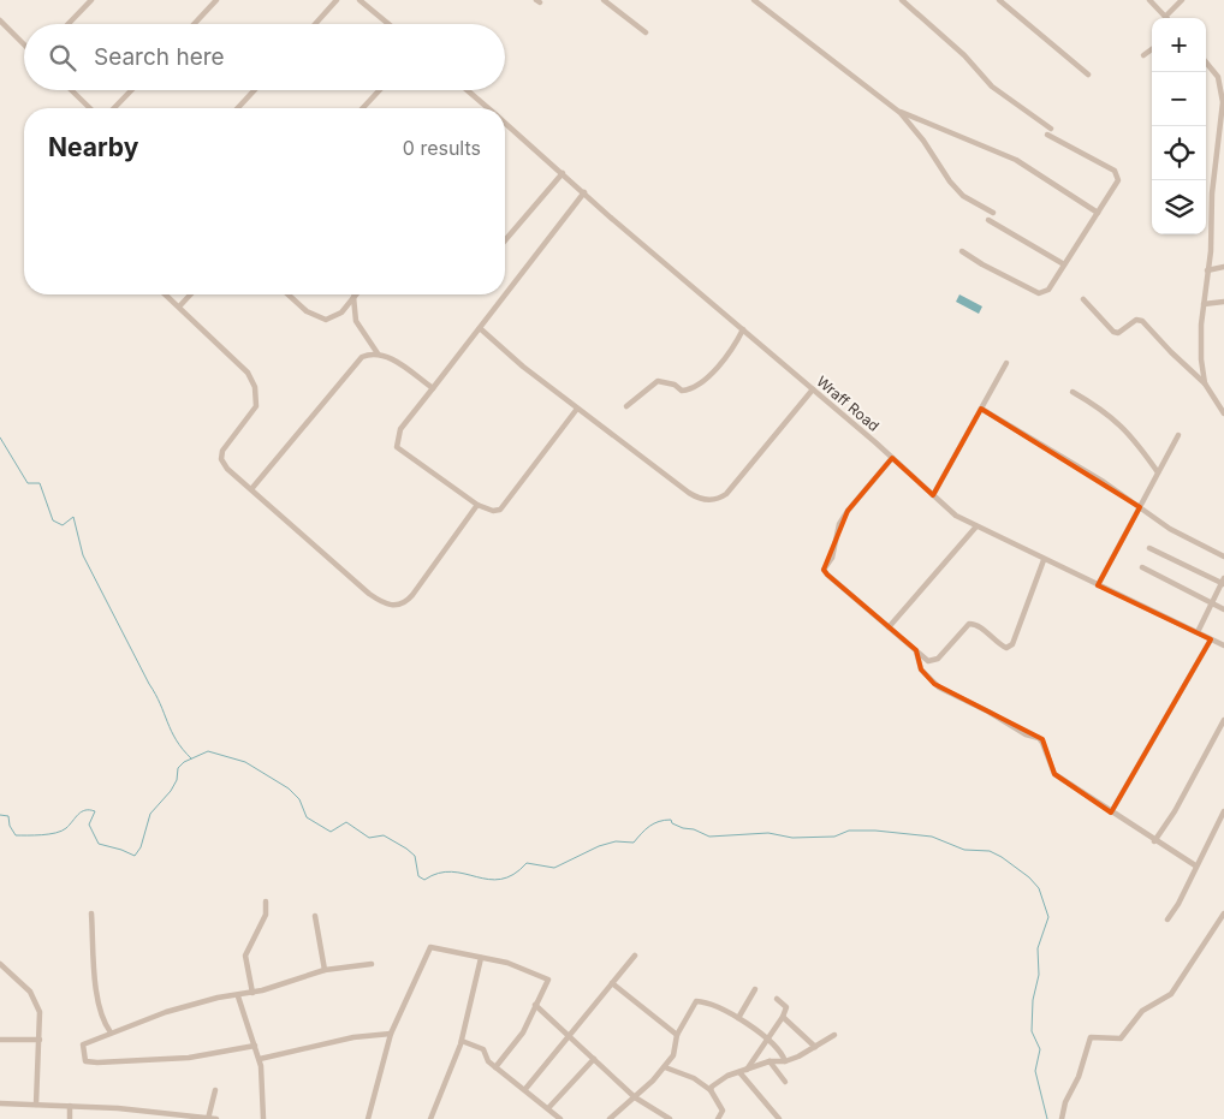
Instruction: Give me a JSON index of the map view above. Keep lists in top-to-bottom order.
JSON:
{
  "streets": {
    "street": ["Wraff Road"]
  },
  "page": {
    "map_buttons": ["+", "−"],
    "search": "Search here",
    "heading": ["Nearby", "0 results"]
  }
}
